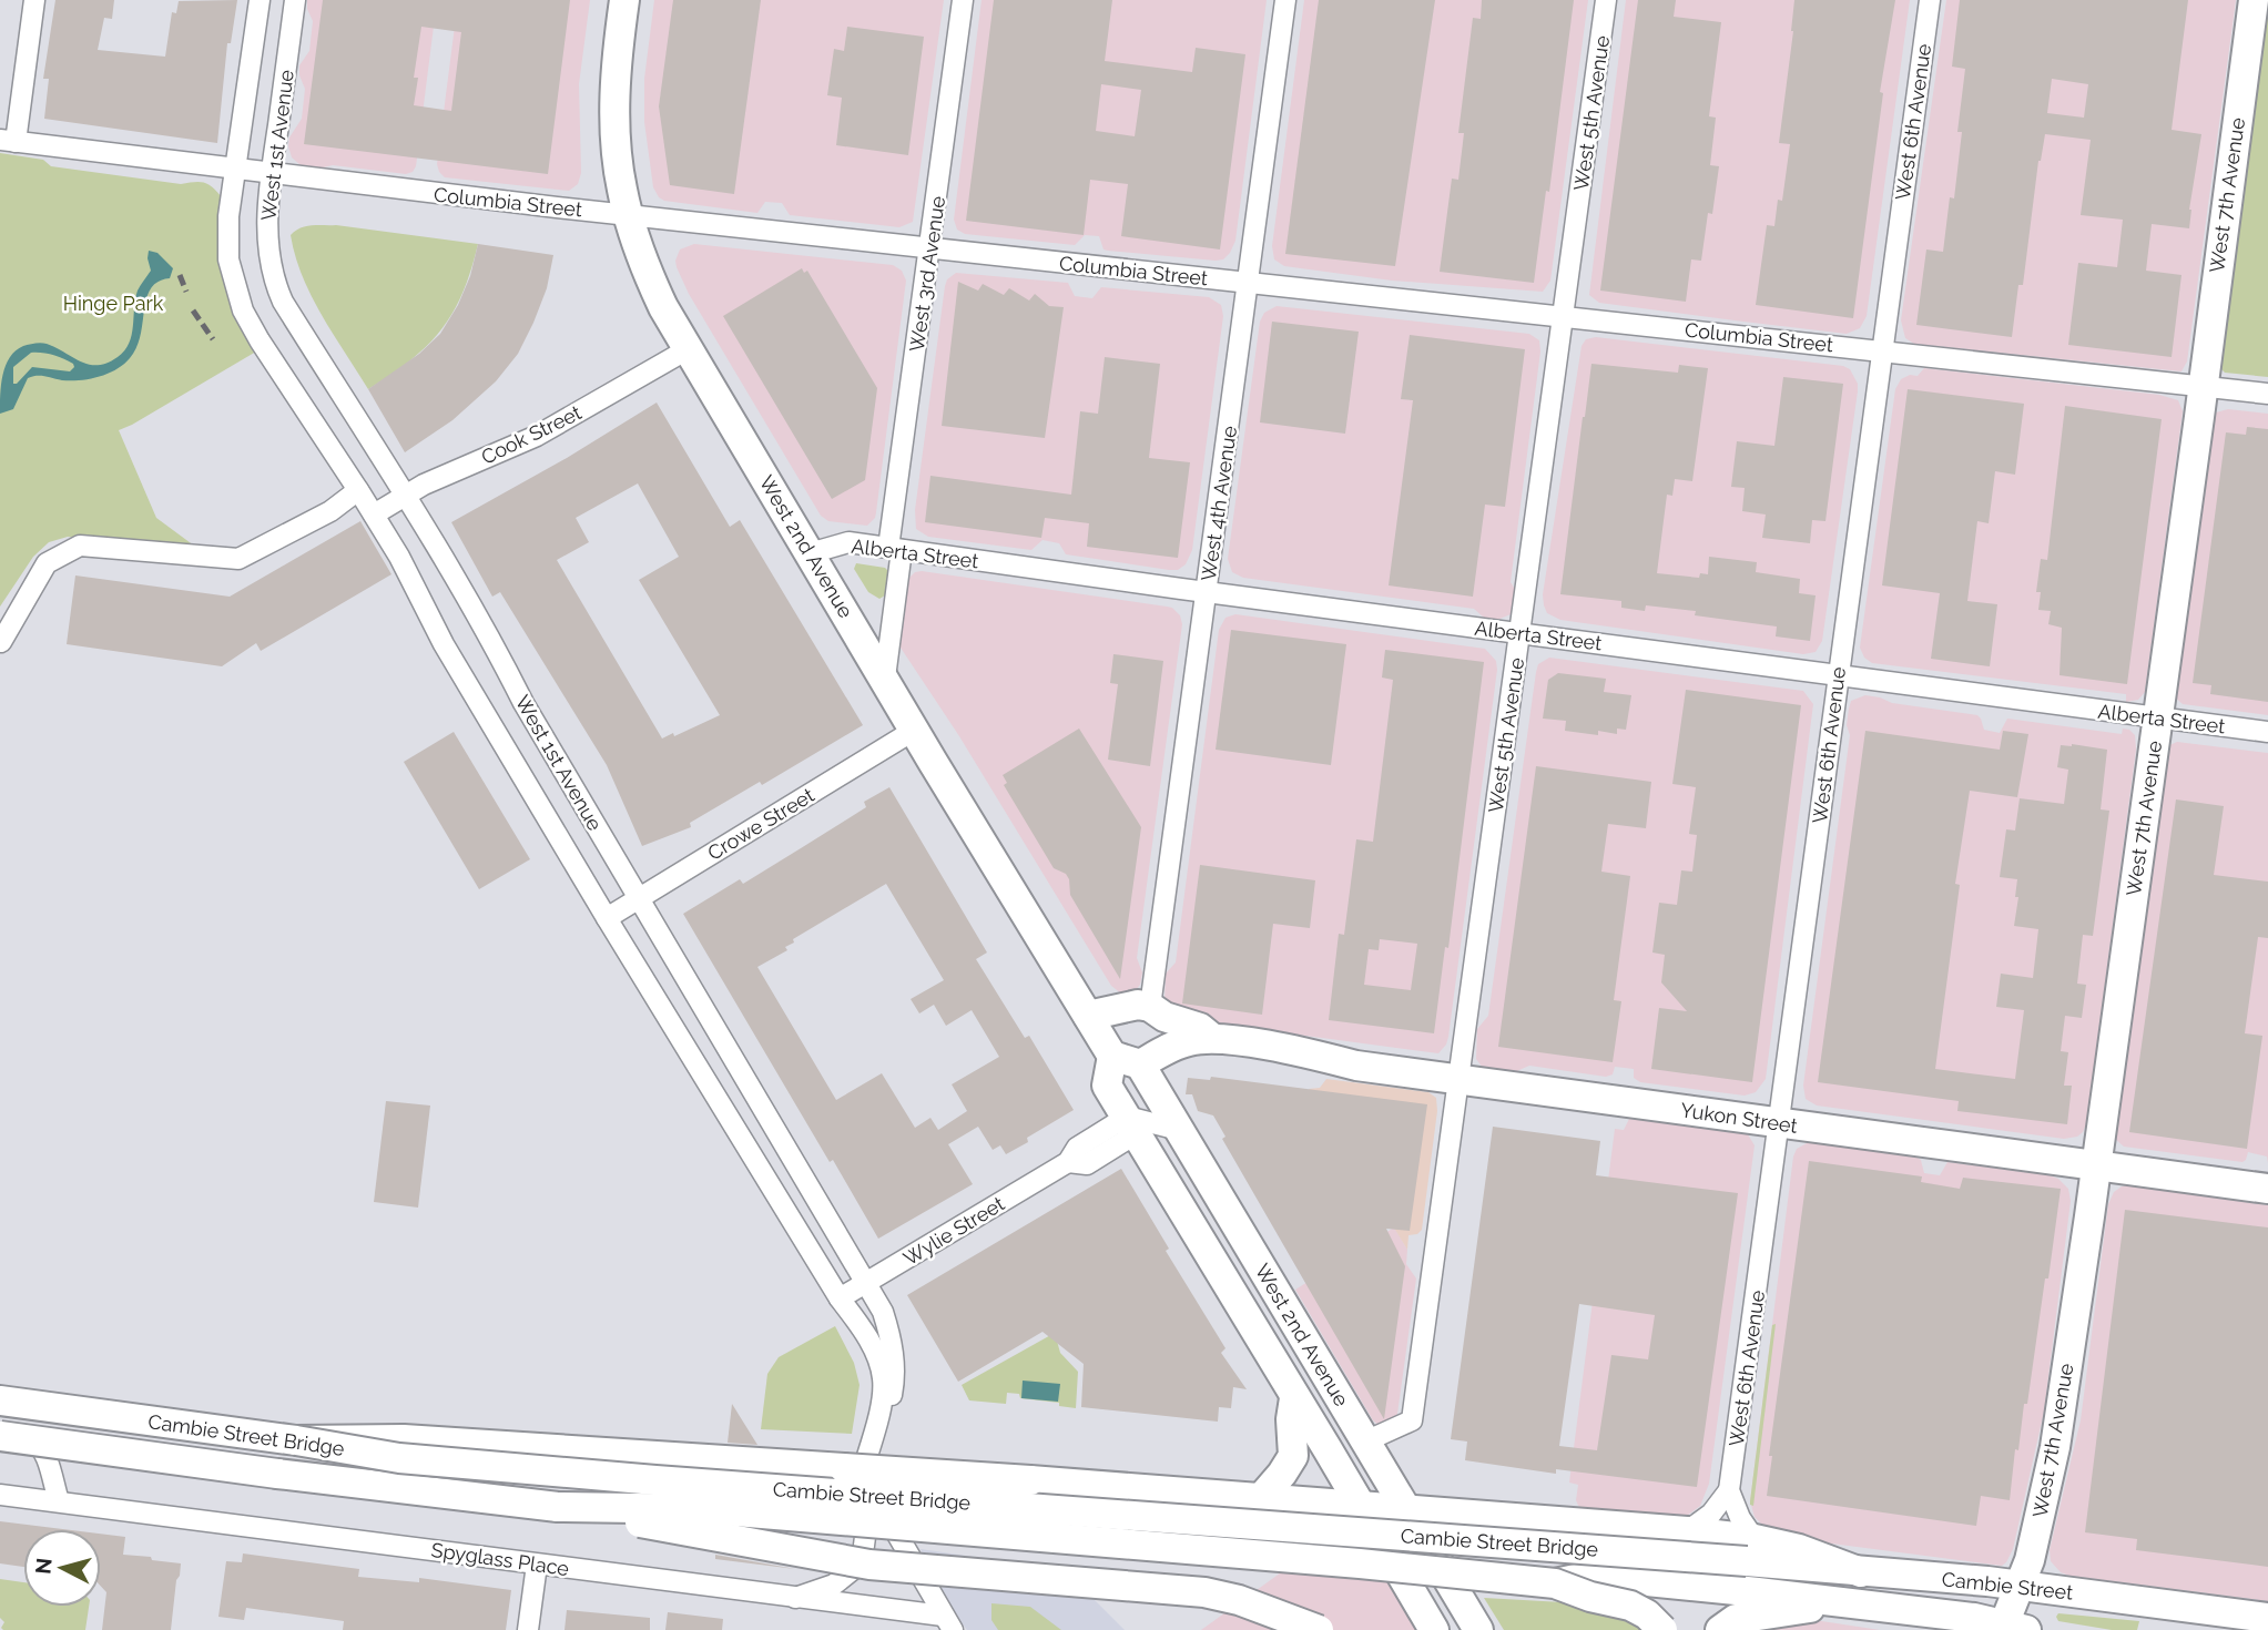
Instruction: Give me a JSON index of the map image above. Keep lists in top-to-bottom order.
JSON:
{
  "streets": {
    "main road": [
      "West 7th Avenue",
      "West 2nd Avenue",
      "Yukon Street",
      "Cambie Street Bridge",
      "Cambie Street"
    ],
    "street": [
      "West 5th Avenue",
      "West 6th Avenue",
      "West 1st Avenue",
      "Columbia Street",
      "West 3rd Avenue",
      "Cook Street",
      "West 4th Avenue",
      "Alberta Street",
      "Crowe Street",
      "Wylie Street",
      "Spyglass Place"
    ]
  },
  "crossings": [
    ["West 5th Avenue", "Columbia Street"],
    ["West 5th Avenue", "West 2nd Avenue"],
    ["West 5th Avenue", "Alberta Street"],
    ["West 5th Avenue", "Yukon Street"],
    ["West 6th Avenue", "Columbia Street"],
    ["West 6th Avenue", "Alberta Street"],
    ["West 6th Avenue", "Yukon Street"],
    ["West 1st Avenue", "Columbia Street"],
    ["West 1st Avenue", "Cook Street"],
    ["West 1st Avenue", "Crowe Street"],
    ["West 1st Avenue", "Wylie Street"],
    ["West 1st Avenue", "Spyglass Place"],
    ["West 7th Avenue", "Columbia Street"],
    ["West 7th Avenue", "Alberta Street"],
    ["West 7th Avenue", "Yukon Street"],
    ["West 7th Avenue", "Cambie Street"],
    ["Columbia Street", "West 3rd Avenue"],
    ["Columbia Street", "West 4th Avenue"],
    ["Columbia Street", "West 2nd Avenue"],
    ["West 3rd Avenue", "West 2nd Avenue"],
    ["West 3rd Avenue", "Alberta Street"],
    ["Cook Street", "West 2nd Avenue"],
    ["West 4th Avenue", "Alberta Street"],
    ["West 4th Avenue", "Yukon Street"],
    ["West 2nd Avenue", "Alberta Street"],
    ["West 2nd Avenue", "Crowe Street"],
    ["West 2nd Avenue", "Yukon Street"],
    ["West 2nd Avenue", "Wylie Street"],
    ["Cambie Street Bridge", "Cambie Street"]
  ],
  "parks": ["Hinge Park"],
  "north": "left"
}
